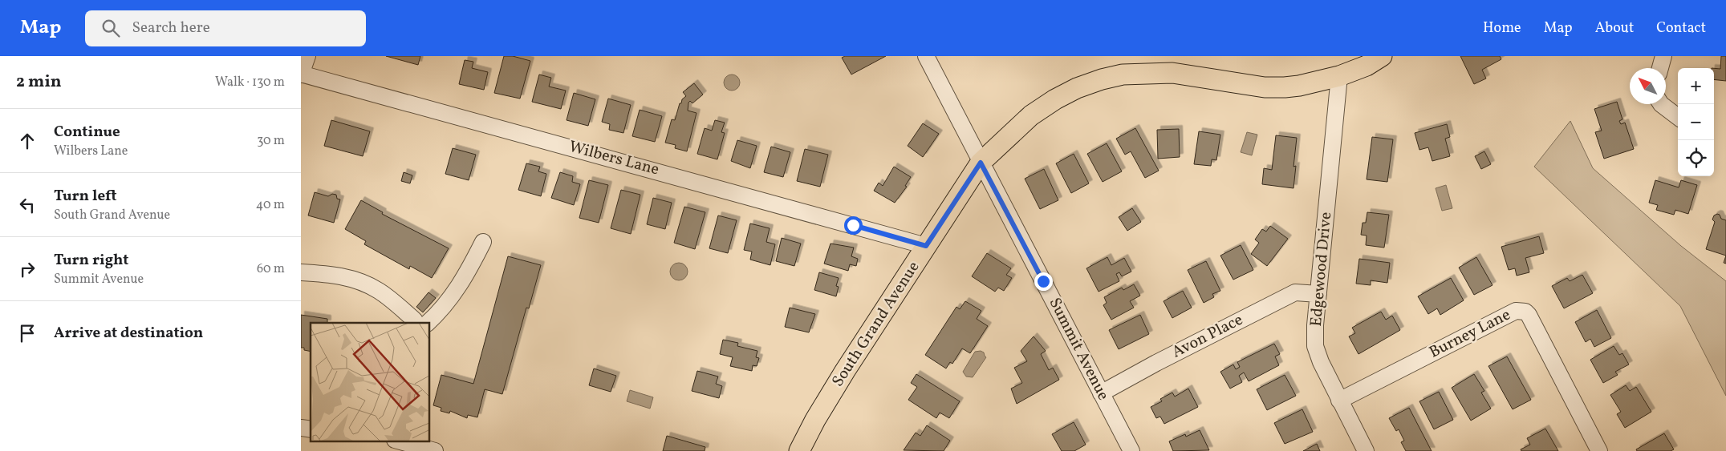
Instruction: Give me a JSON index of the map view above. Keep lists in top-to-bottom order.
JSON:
{
  "streets": {
    "main road": ["South Grand Avenue"],
    "street": [
      "Wilbers Lane",
      "Edgewood Drive",
      "Burney Lane",
      "Avon Place",
      "Summit Avenue"
    ]
  },
  "crossings": [
    ["Wilbers Lane", "South Grand Avenue"],
    ["Edgewood Drive", "South Grand Avenue"],
    ["Edgewood Drive", "Burney Lane"],
    ["Edgewood Drive", "Avon Place"],
    ["South Grand Avenue", "Summit Avenue"],
    ["Avon Place", "Summit Avenue"]
  ],
  "north": "top left",
  "page": {
    "header": "Map",
    "search": "Search here",
    "nav": [
      "Home",
      "Map",
      "About",
      "Contact"
    ],
    "heading": ["2 min", "Walk · 130 m"],
    "map_buttons": ["+", "−"],
    "list": [
      ["Continue", "Wilbers Lane", "30 m"],
      ["Turn left", "South Grand Avenue", "40 m"],
      ["Turn right", "Summit Avenue", "60 m"],
      "Arrive at destination"
    ]
  }
}
